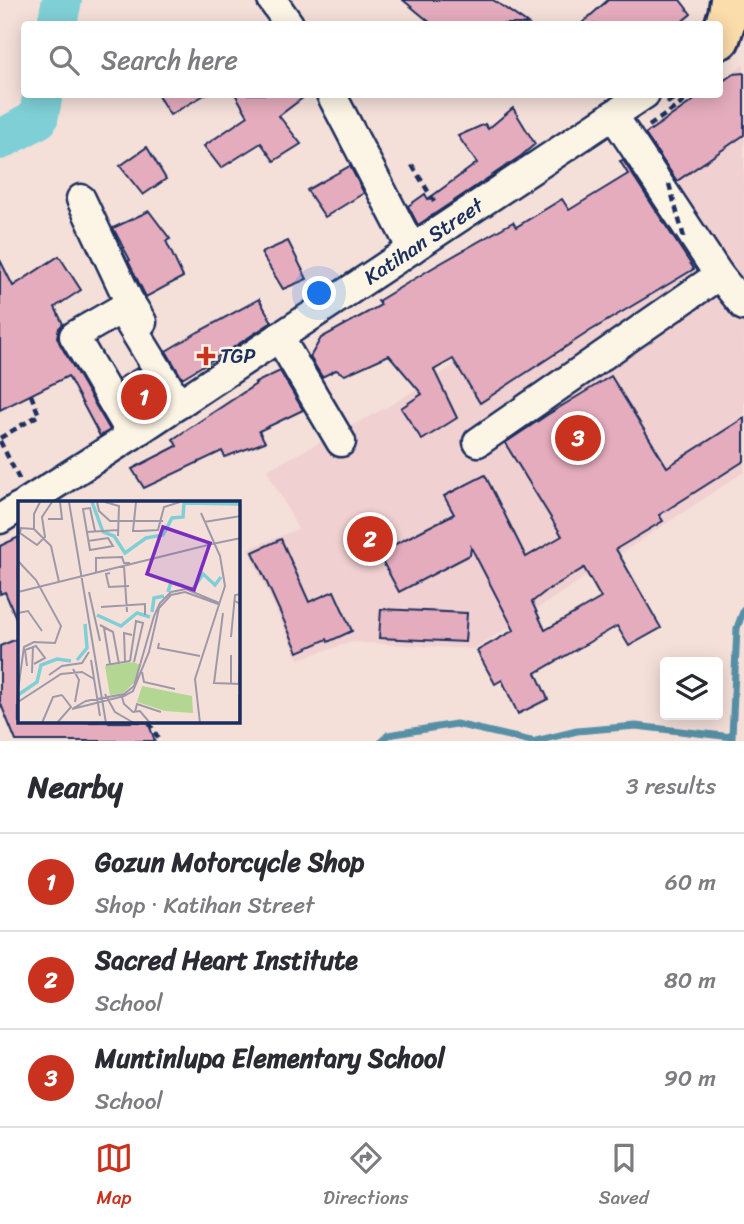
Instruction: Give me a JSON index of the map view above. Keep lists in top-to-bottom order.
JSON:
{
  "streets": {
    "street": ["Katihan Street"]
  },
  "places": {
    "health": ["TGP"]
  },
  "page": {
    "search": "Search here",
    "pins": ["1", "3", "2"],
    "heading": ["Nearby", "3 results"],
    "list": [
      {
        "mark": "1",
        "name": "Gozun Motorcycle Shop",
        "note": "Shop · Katihan Street",
        "value": "60 m"
      },
      {
        "mark": "2",
        "name": "Sacred Heart Institute",
        "note": "School",
        "value": "80 m"
      },
      {
        "mark": "3",
        "name": "Muntinlupa Elementary School",
        "note": "School",
        "value": "90 m"
      }
    ],
    "nav": ["Map", "Directions", "Saved"]
  }
}
